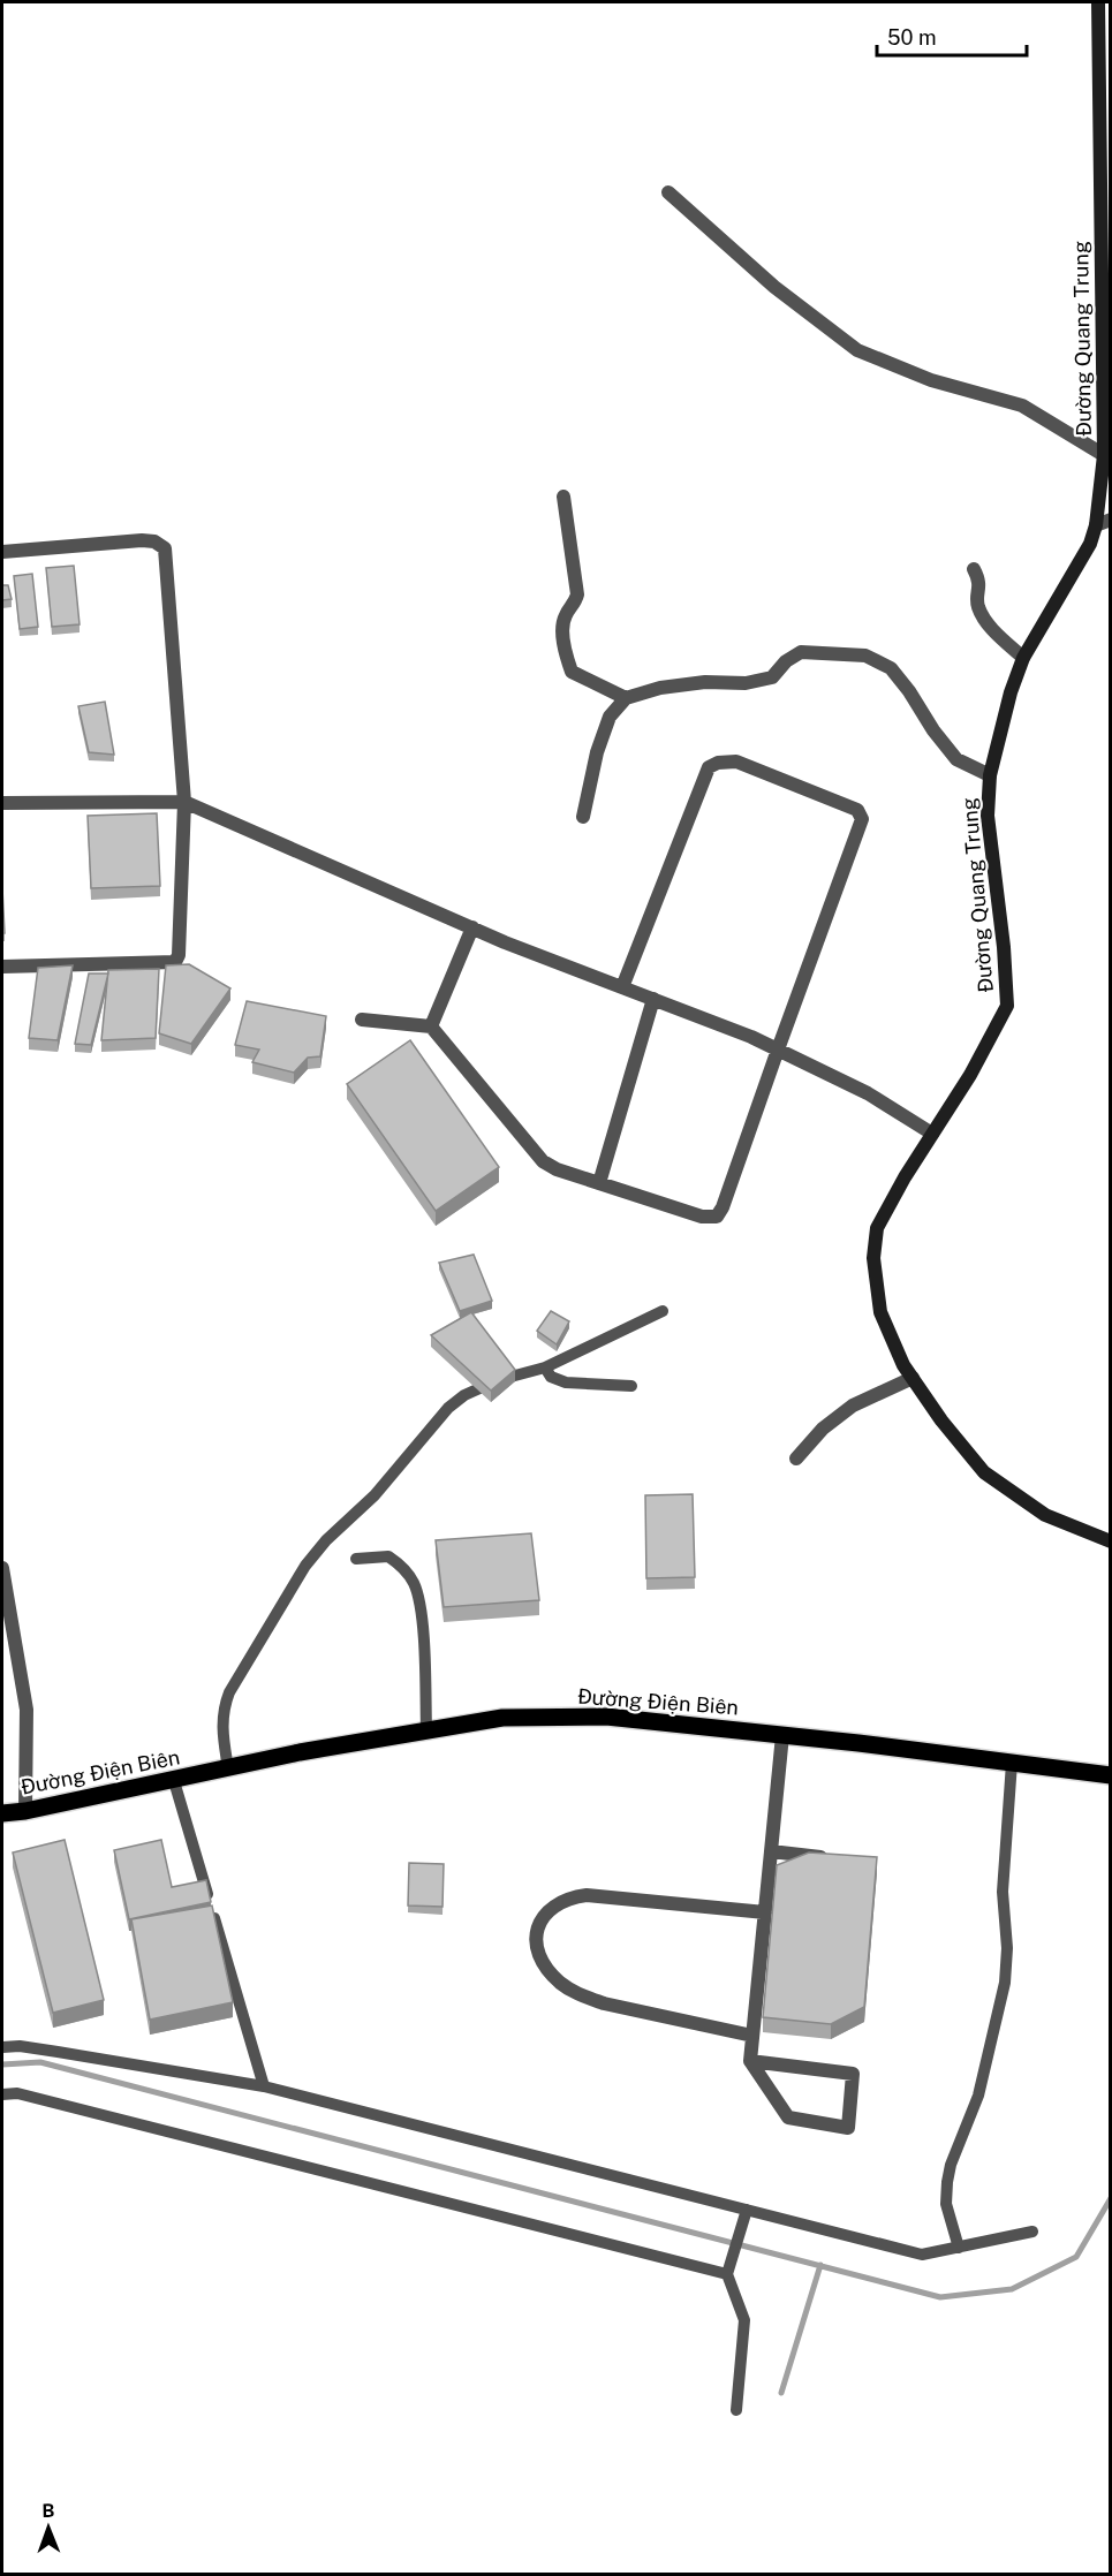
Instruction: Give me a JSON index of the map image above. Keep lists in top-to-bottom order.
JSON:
{
  "streets": {
    "main road": ["Đường Điện Biên"],
    "street": ["Đường Quang Trung"]
  },
  "scale_bar": "50 m",
  "north": "top"
}
